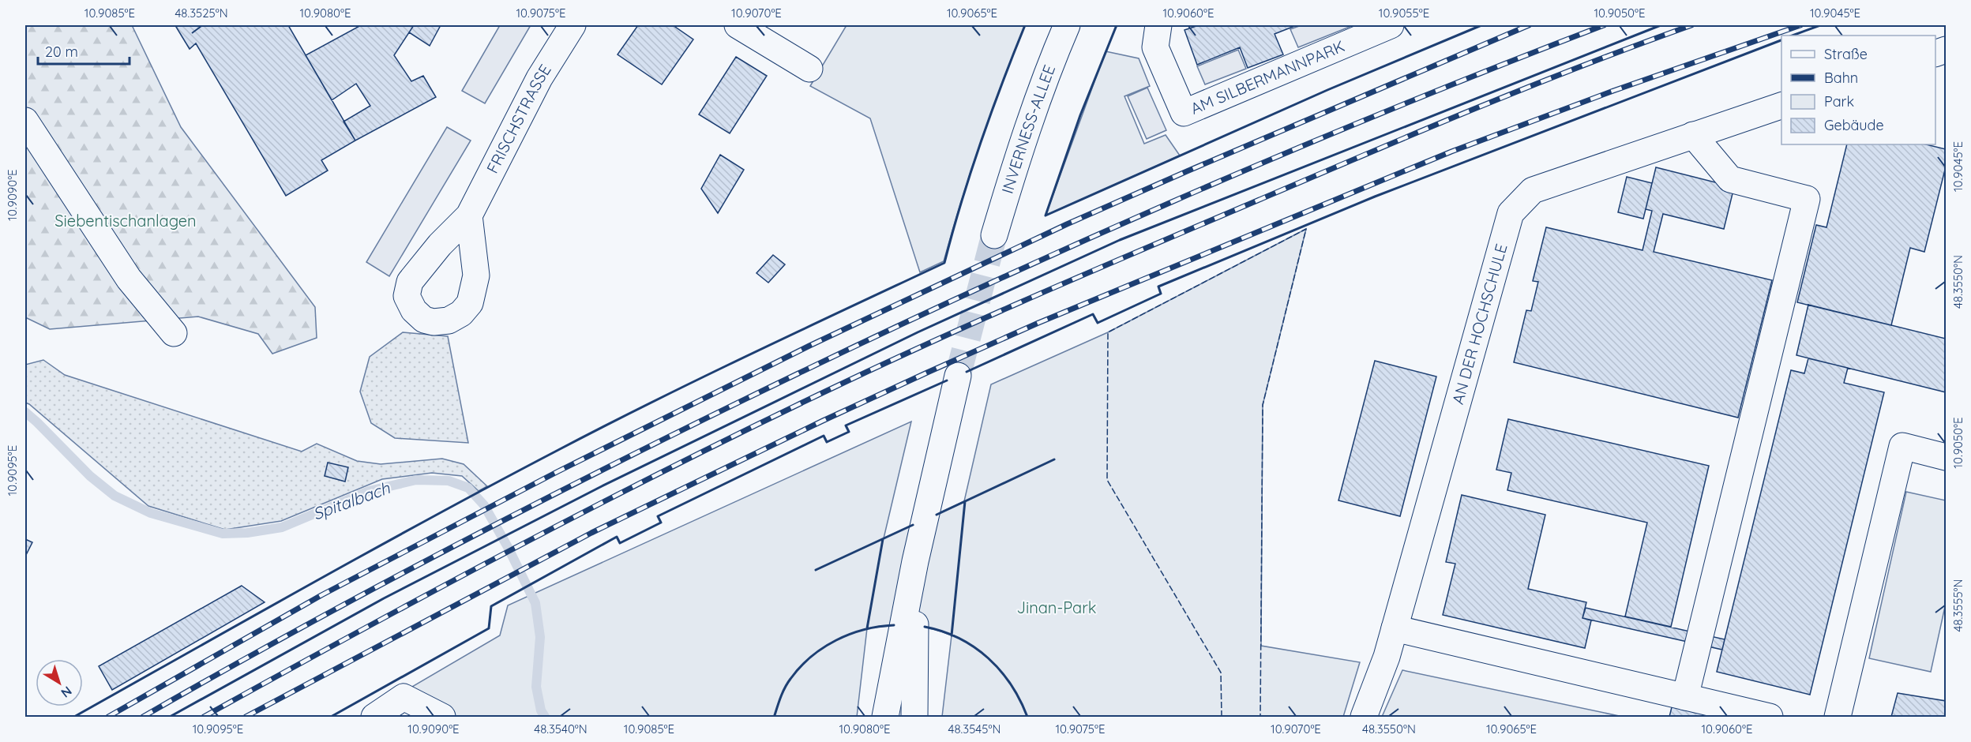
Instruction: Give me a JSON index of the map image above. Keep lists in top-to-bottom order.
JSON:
{
  "streets": {
    "main road": [
      "AM SILBERMANNPARK",
      "FRISCHSTRASSE",
      "INVERNESS-ALLEE",
      "AN DER HOCHSCHULE"
    ]
  },
  "water": ["Spitalbach"],
  "parks": ["Siebentischanlagen", "Jinan-Park"],
  "legend": [
    "Straße",
    "Bahn",
    "Park",
    "Gebäude"
  ],
  "scale_bar": "20 m",
  "north": "bottom right",
  "coordinates": [
    "10.9085°E",
    "48.3525°N",
    "10.9080°E",
    "10.9075°E",
    "10.9070°E",
    "10.9065°E",
    "10.9060°E",
    "10.9055°E",
    "10.9050°E",
    "10.9045°E",
    "10.9090°E",
    "48.3550°N",
    "10.9095°E",
    "48.3555°N",
    "48.3540°N",
    "48.3545°N"
  ]
}
